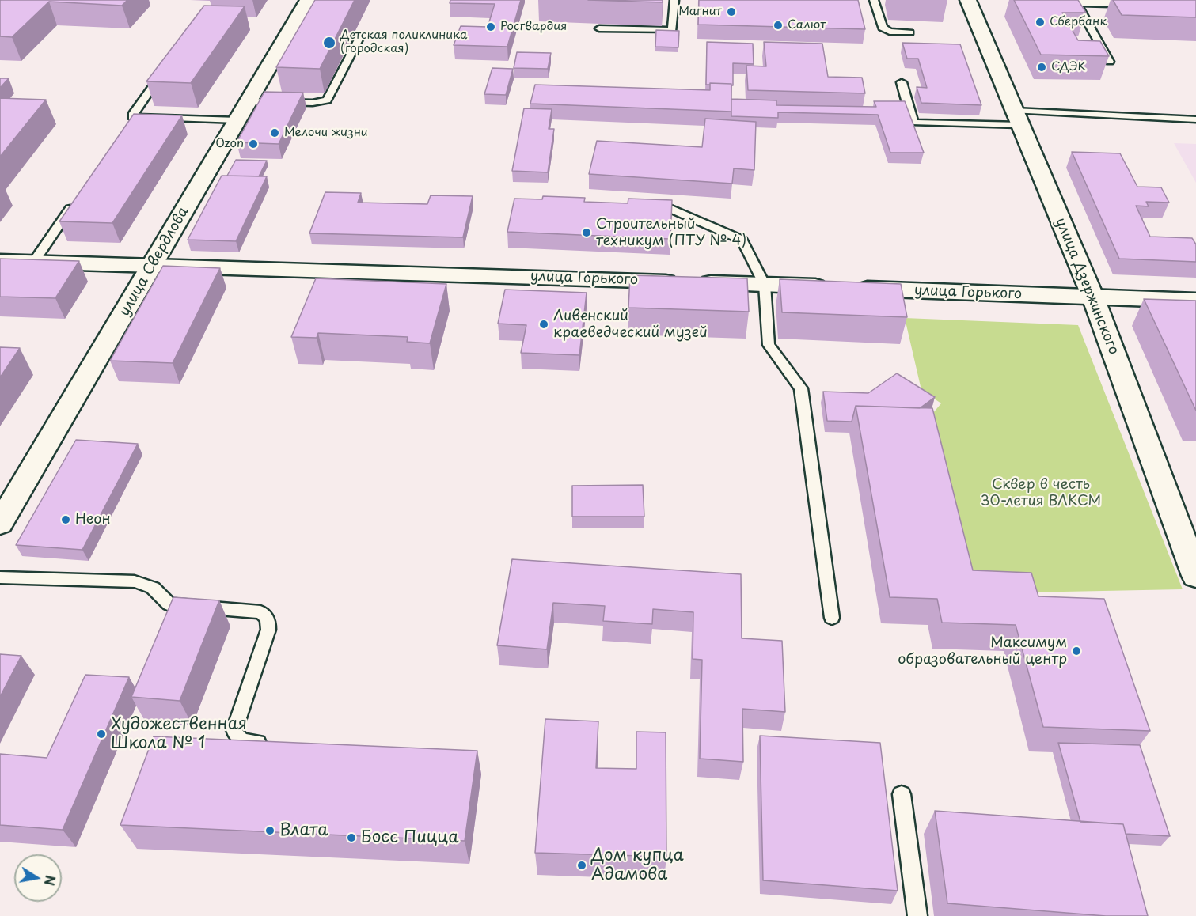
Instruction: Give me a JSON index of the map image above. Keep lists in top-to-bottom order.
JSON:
{
  "streets": {
    "street": ["улица Свердлова", "улица Горького", "улица Дзержинского"]
  },
  "crossings": [
    ["улица Свердлова", "улица Горького"],
    ["улица Горького", "улица Дзержинского"]
  ],
  "parks": ["Сквер в честь 30-летия ВЛКСМ"],
  "places": [
    "Магнит",
    "Сбербанк",
    "Салют",
    "Росгвардия",
    "Детская поликлиника (городская)",
    "СДЭК",
    "Мелочи жизни",
    "Ozon",
    "Строительный техникум (ПТУ № 4)",
    "Ливенский краеведческий музей",
    "Неон",
    "Максимум образовательный центр",
    "Художественная Школа № 1",
    "Влата",
    "Босс Пицца",
    "Дом купца Адамова"
  ],
  "north": "right"
}
